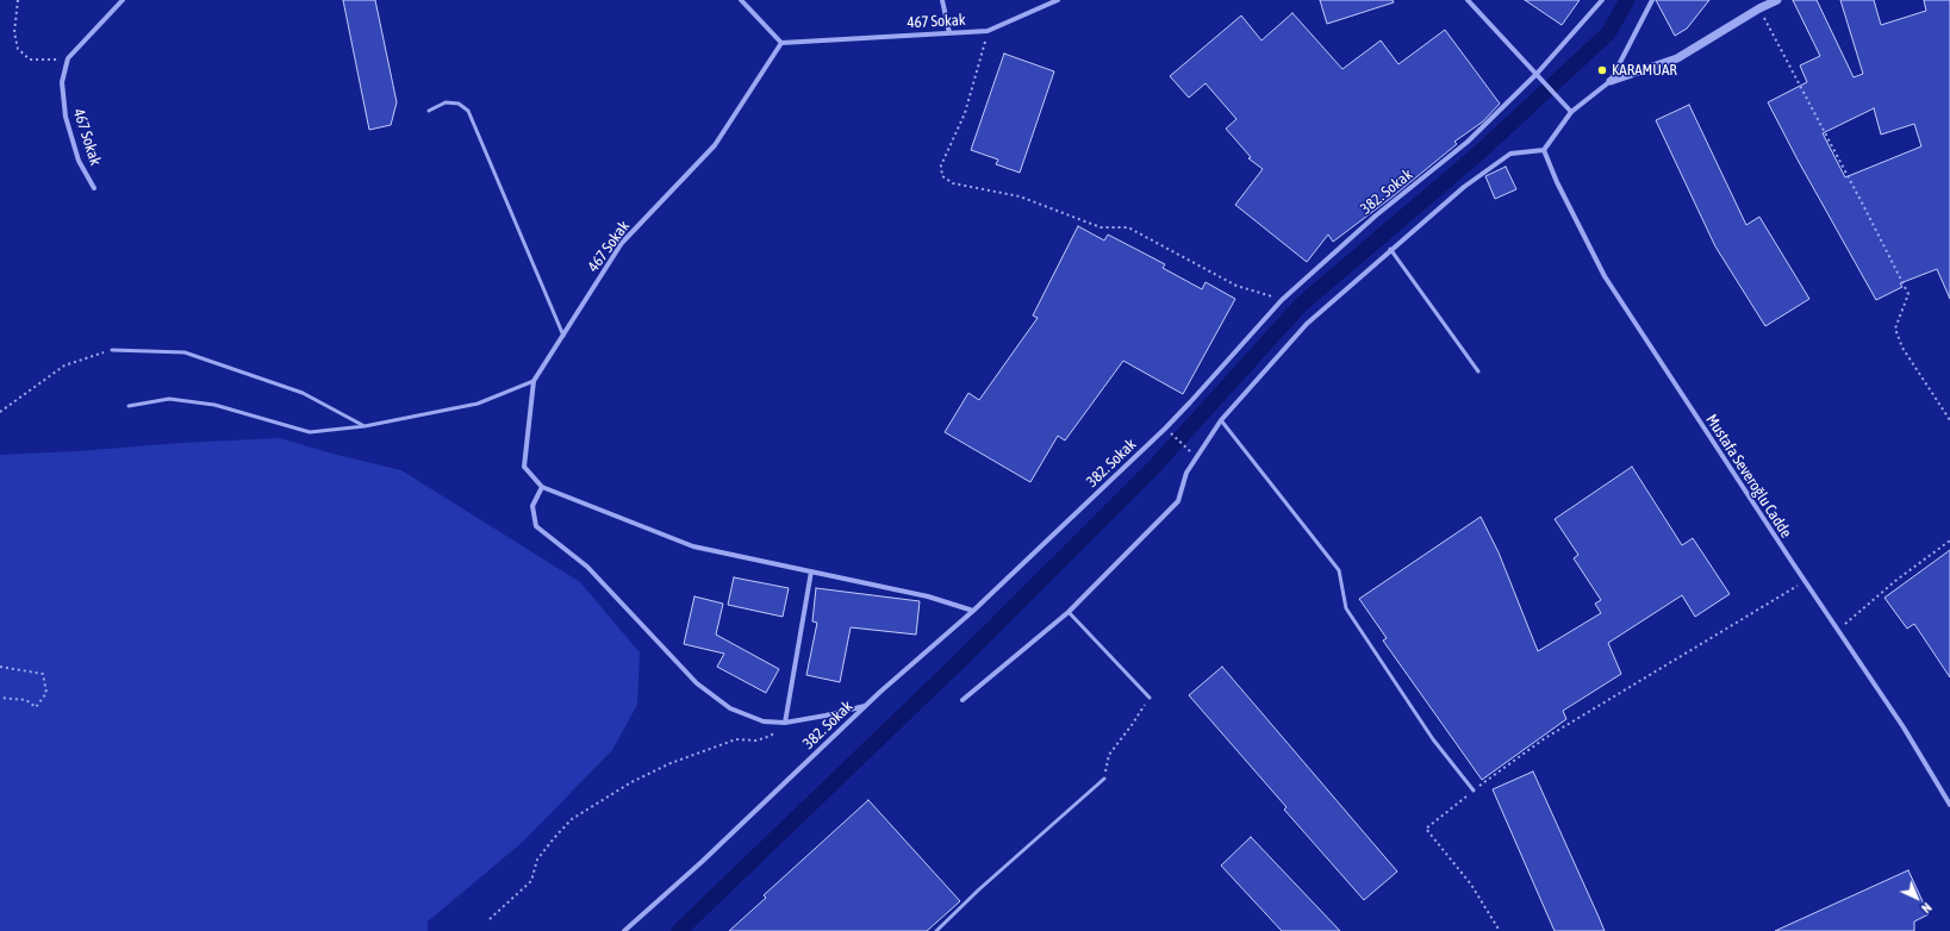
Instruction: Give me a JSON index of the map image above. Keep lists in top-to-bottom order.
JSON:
{
  "streets": {
    "street": ["467 Sokak", "382. Sokak", "Mustafa Severoğlu Cadde"]
  },
  "places": ["KARAMUAR"],
  "north": "bottom right"
}
